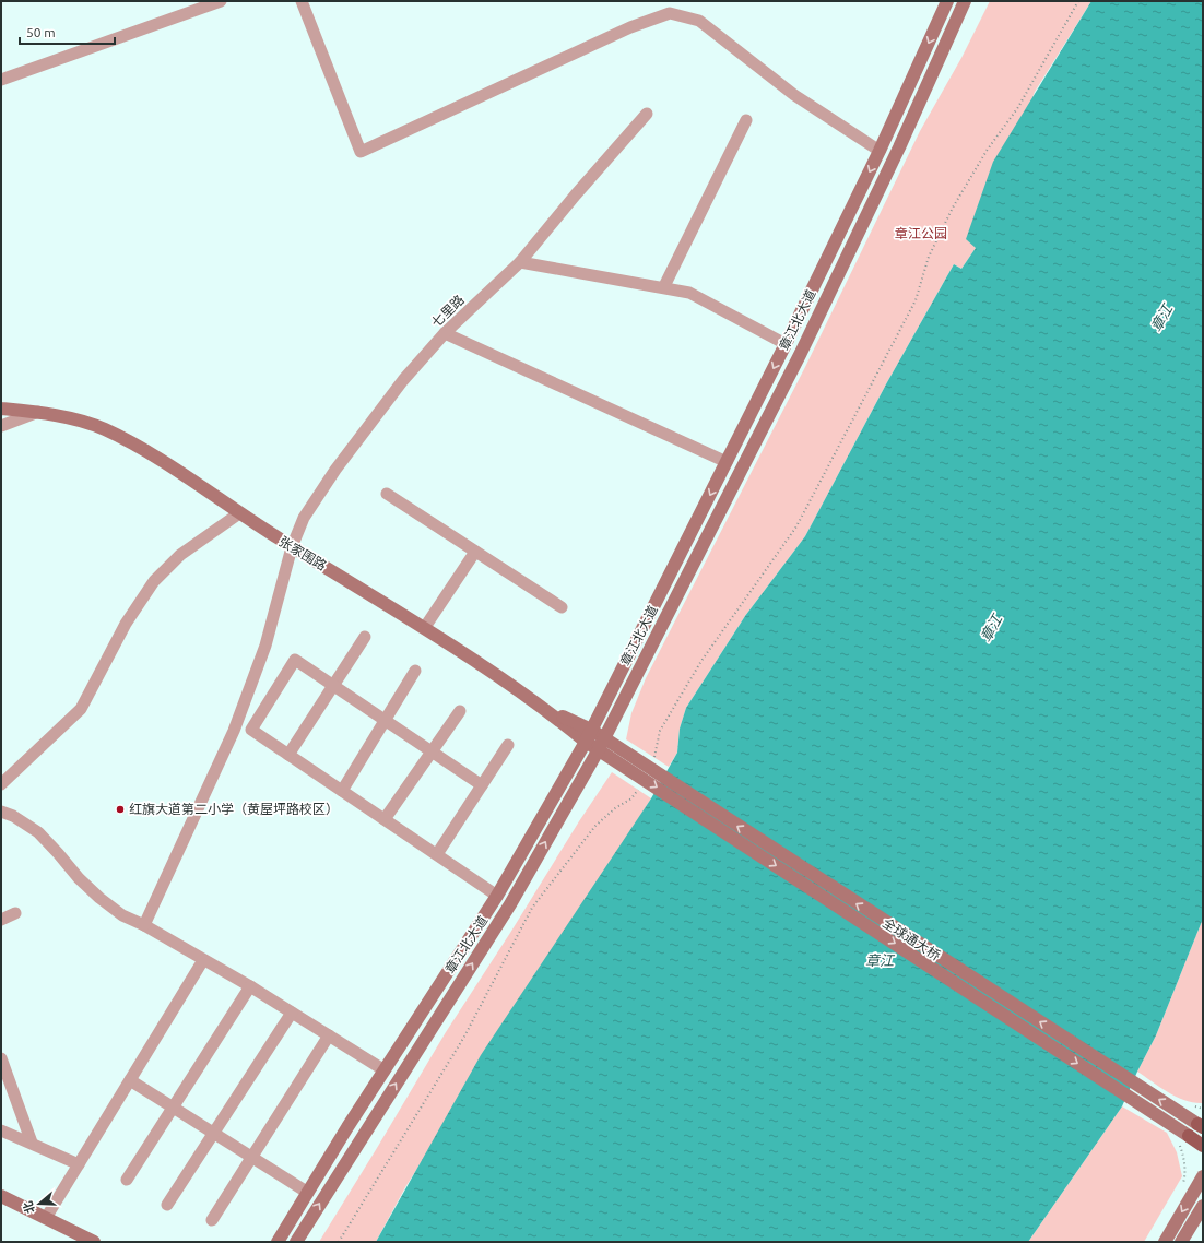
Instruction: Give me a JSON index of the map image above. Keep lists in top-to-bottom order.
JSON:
{
  "streets": {
    "main road": ["章江北大道", "张家围路", "全球通大桥"],
    "street": ["七里路"]
  },
  "crossings": [
    ["七里路", "张家围路"],
    ["章江北大道", "张家围路"],
    ["张家围路", "全球通大桥"]
  ],
  "water": ["章江"],
  "parks": ["章江公园"],
  "places": ["红旗大道第二小学（黄屋坪路校区）"],
  "scale_bar": "50 m",
  "north": "left"
}
